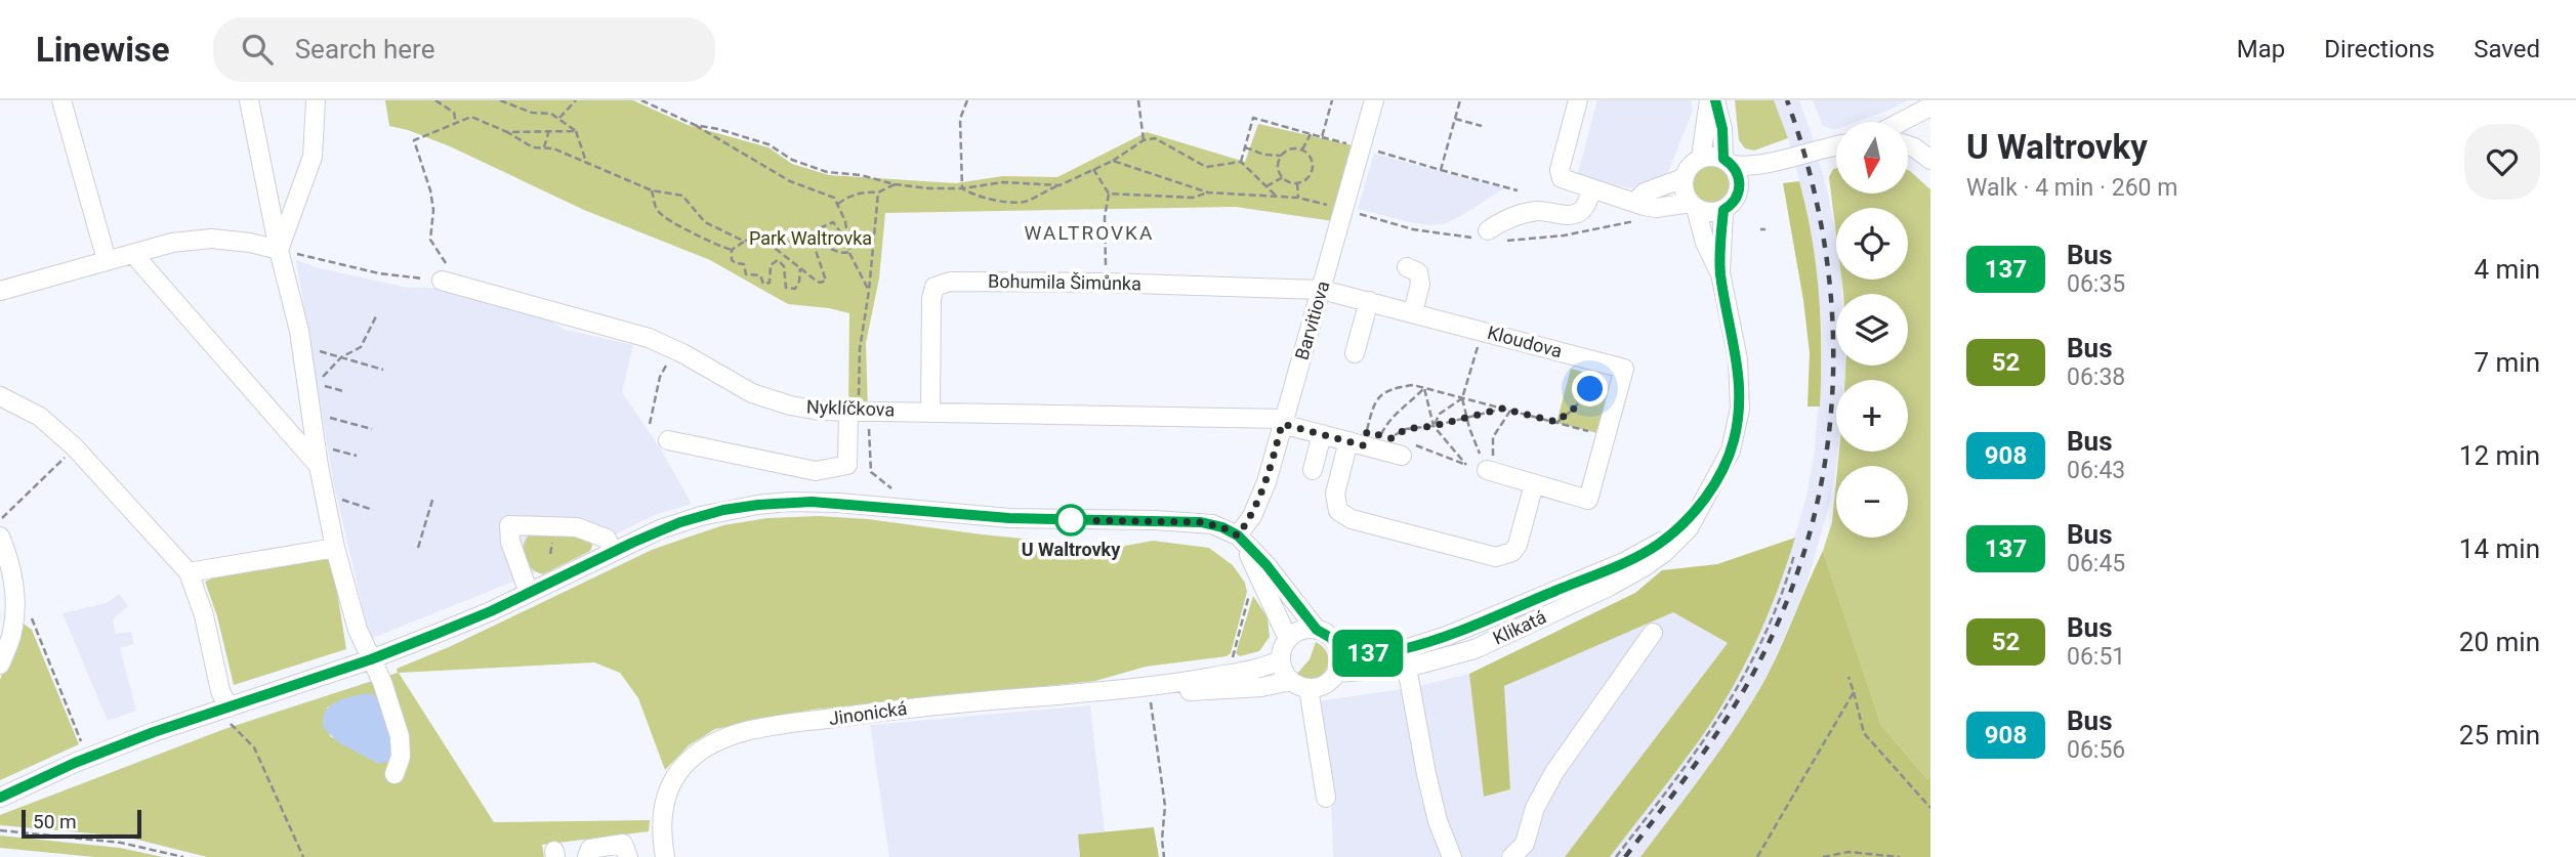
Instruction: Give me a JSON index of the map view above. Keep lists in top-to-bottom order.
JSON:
{
  "streets": {
    "street": [
      "Bohumila Šimůnka",
      "Barvitiova",
      "Kloudova",
      "Nyklíčkova",
      "Klikatá",
      "Jinonická"
    ]
  },
  "crossings": [
    ["Bohumila Šimůnka", "Barvitiova"],
    ["Bohumila Šimůnka", "Kloudova"],
    ["Bohumila Šimůnka", "Nyklíčkova"],
    ["Barvitiova", "Kloudova"],
    ["Barvitiova", "Nyklíčkova"],
    ["Klikatá", "Jinonická"]
  ],
  "districts": ["WALTROVKA"],
  "parks": ["Park Waltrovka"],
  "places": ["U Waltrovky"],
  "lines": ["bus line 137"],
  "scale_bar": "50 m",
  "north": "bottom",
  "page": {
    "header": "Linewise",
    "search": "Search here",
    "nav": ["Map", "Directions", "Saved"],
    "on_map": "137",
    "heading": ["U Waltrovky", "Walk · 4 min · 260 m"],
    "map_buttons": ["+", "−"],
    "list": [
      {
        "mark": "137",
        "name": "Bus",
        "note": "06:35",
        "value": "4 min"
      },
      {
        "mark": "52",
        "name": "Bus",
        "note": "06:38",
        "value": "7 min"
      },
      {
        "mark": "908",
        "name": "Bus",
        "note": "06:43",
        "value": "12 min"
      },
      {
        "mark": "137",
        "name": "Bus",
        "note": "06:45",
        "value": "14 min"
      },
      {
        "mark": "52",
        "name": "Bus",
        "note": "06:51",
        "value": "20 min"
      },
      {
        "mark": "908",
        "name": "Bus",
        "note": "06:56",
        "value": "25 min"
      }
    ],
    "scale": "50 m"
  }
}
